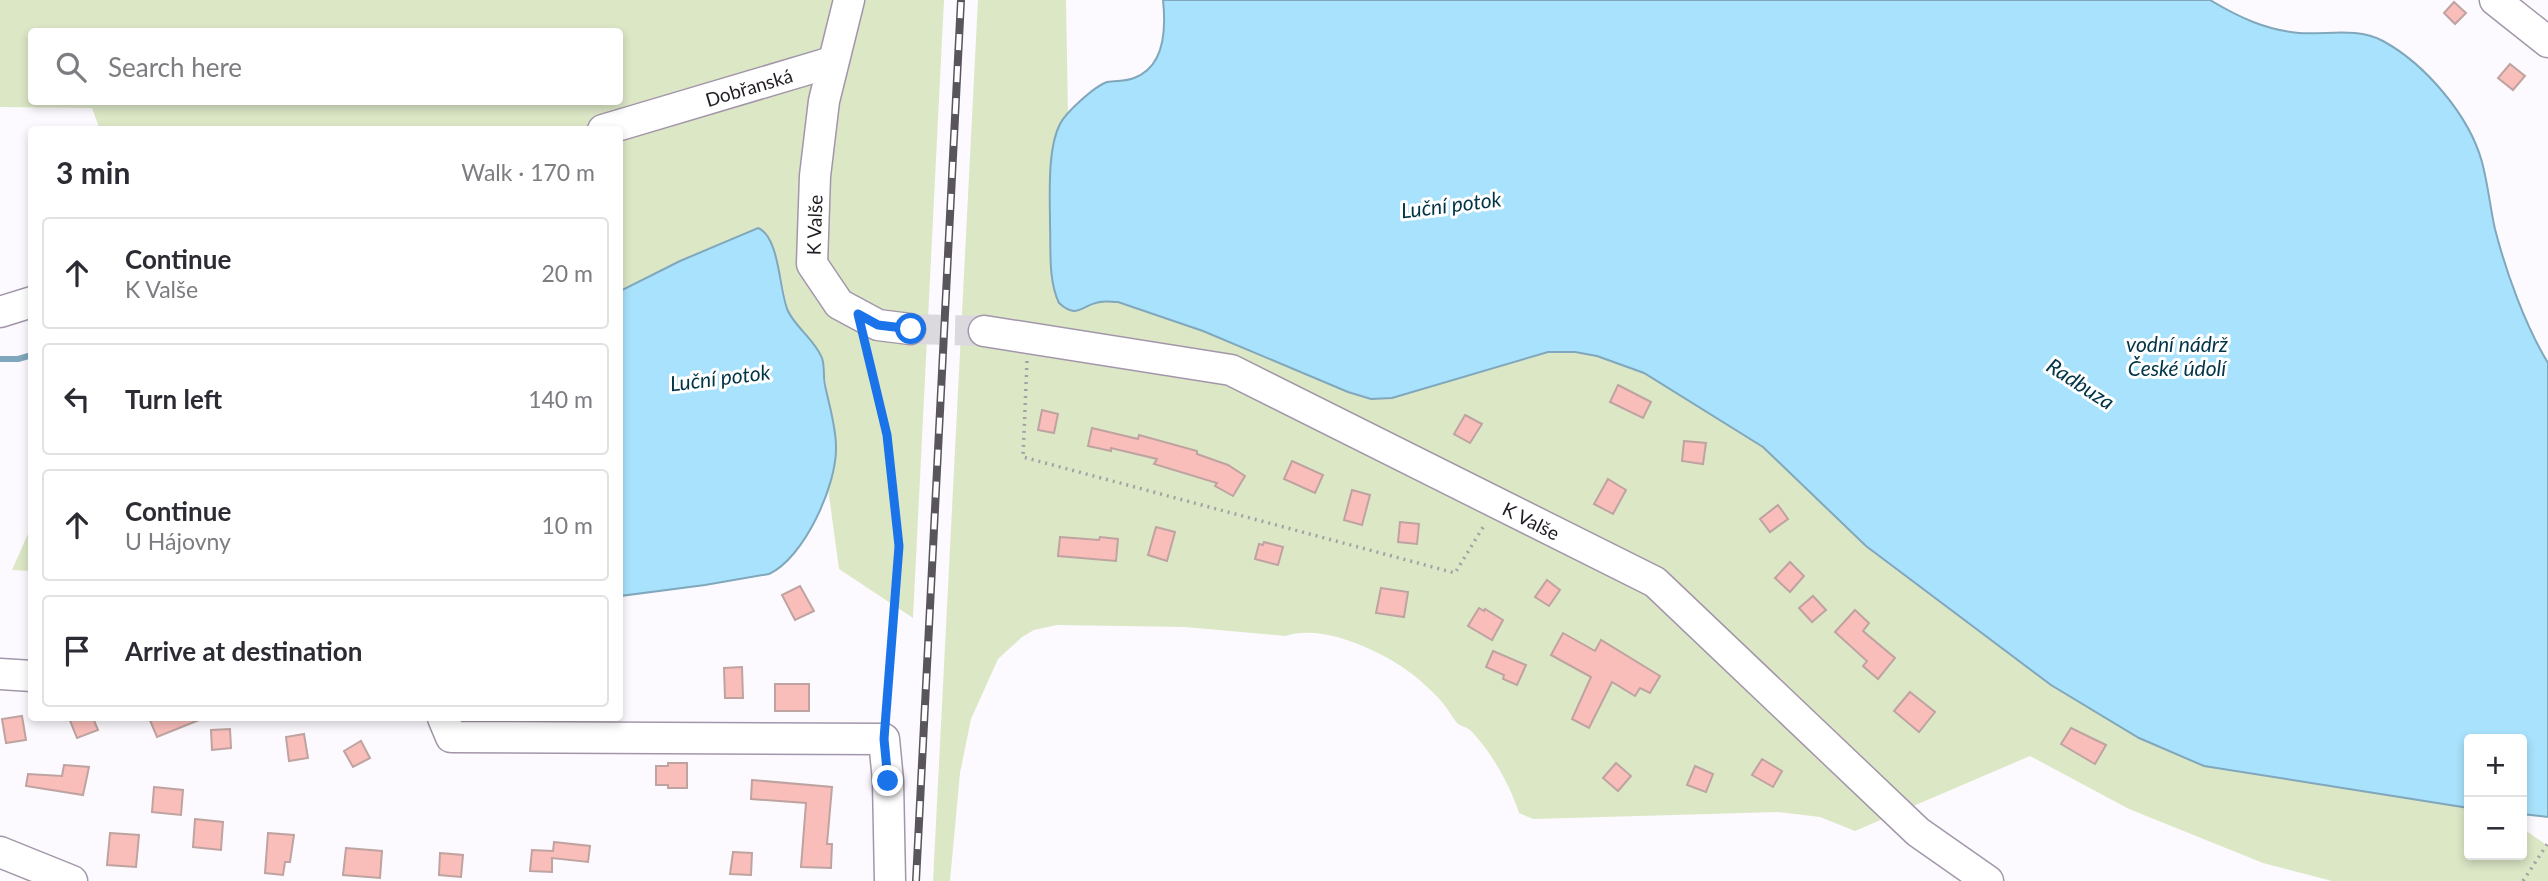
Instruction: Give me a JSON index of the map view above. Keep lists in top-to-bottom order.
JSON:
{
  "streets": {
    "street": ["Dobřanská", "K Valše"]
  },
  "crossings": [
    ["Dobřanská", "K Valše"]
  ],
  "water": ["Luční potok", "vodní nádrž České údolí", "Radbuza"],
  "page": {
    "search": "Search here",
    "heading": ["3 min", "Walk · 170 m"],
    "list": [
      ["Continue", "K Valše", "20 m"],
      ["Turn left", "140 m"],
      ["Continue", "U Hájovny", "10 m"],
      "Arrive at destination"
    ],
    "map_buttons": ["+", "−"]
  }
}
